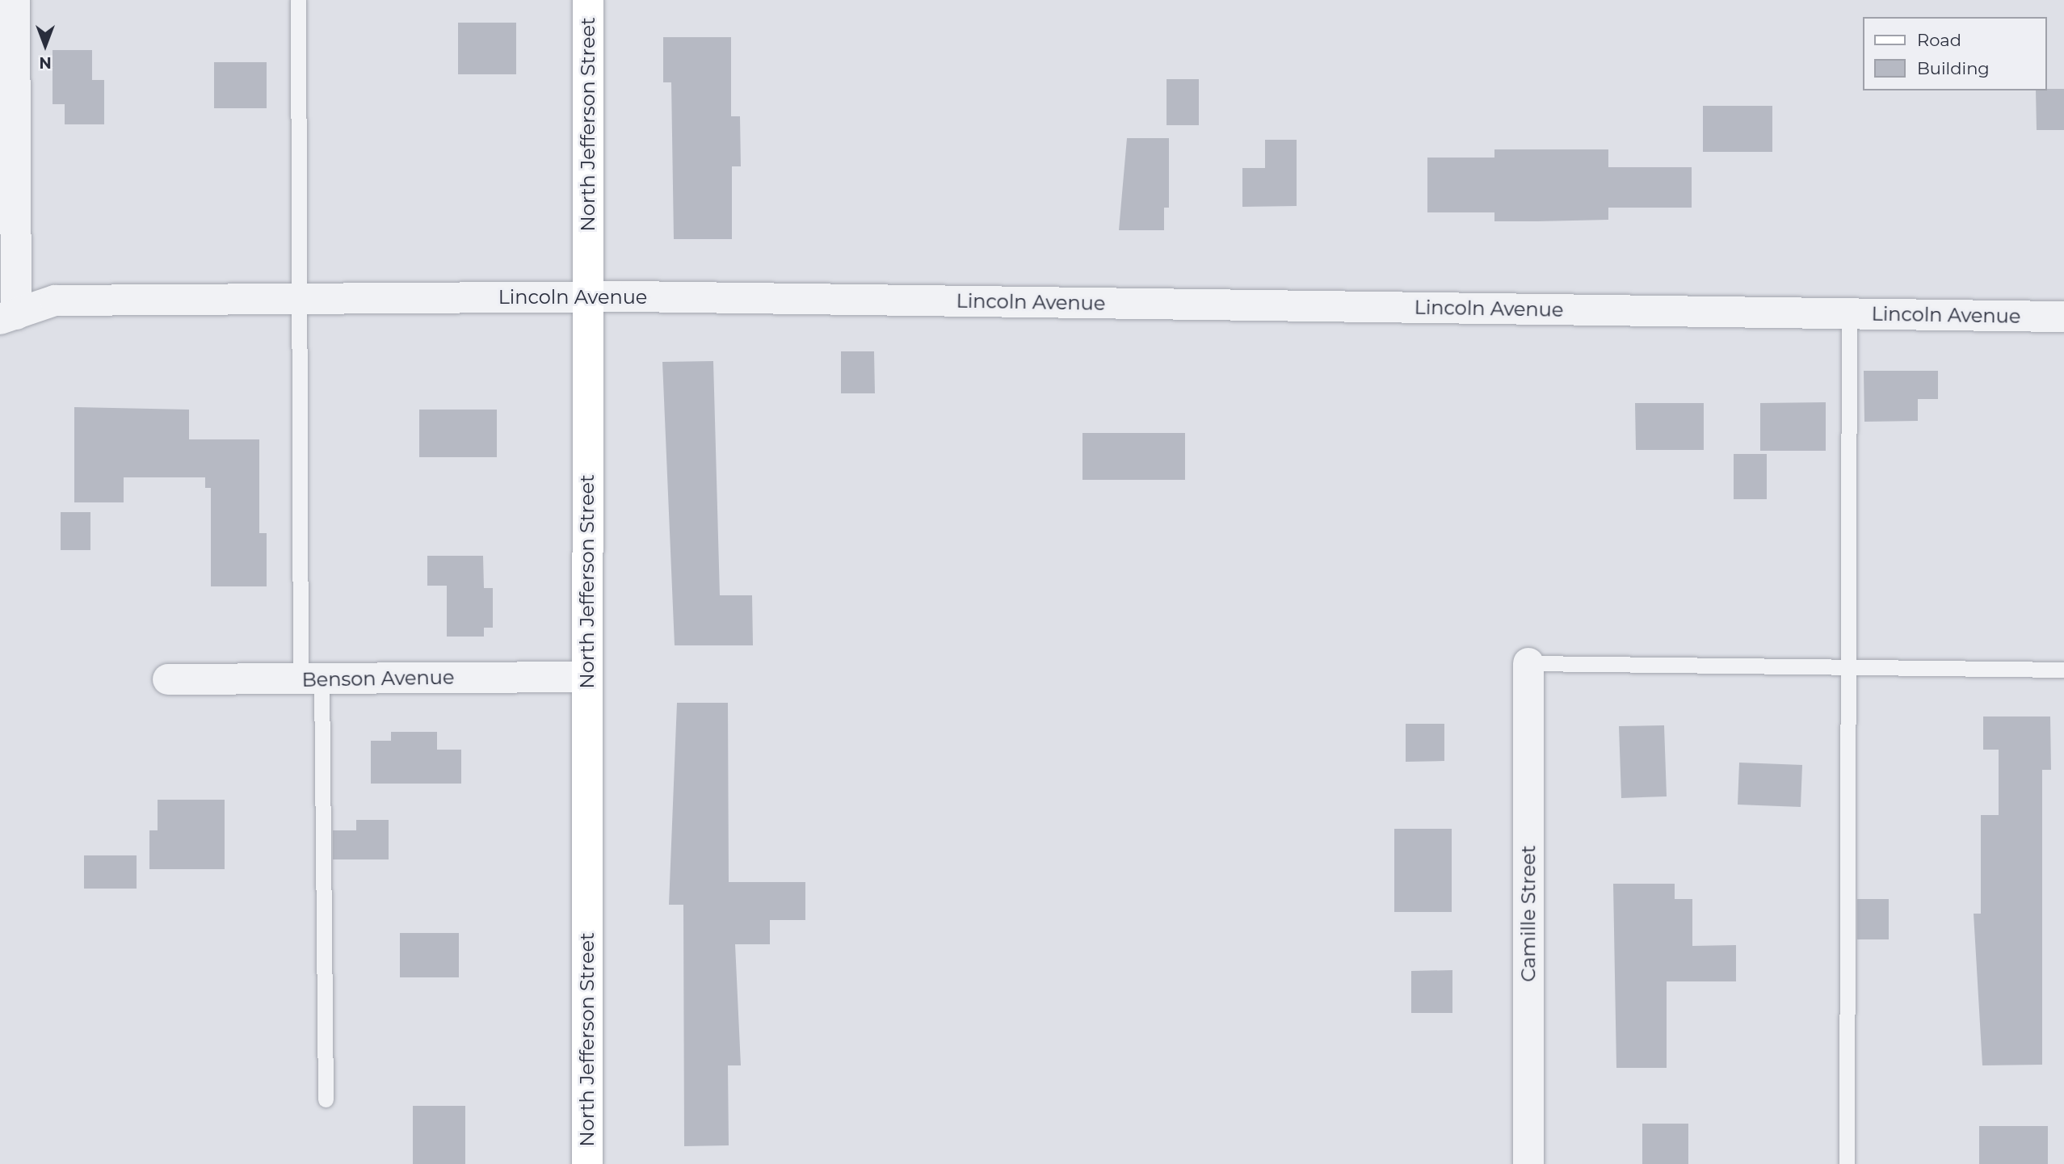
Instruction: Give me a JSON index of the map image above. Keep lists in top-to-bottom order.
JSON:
{
  "streets": {
    "main road": ["North Jefferson Street"],
    "street": ["Lincoln Avenue", "Benson Avenue", "Camille Street"]
  },
  "crossings": [
    ["North Jefferson Street", "Lincoln Avenue"],
    ["North Jefferson Street", "Benson Avenue"]
  ],
  "legend": ["Road", "Building"],
  "north": "bottom"
}
